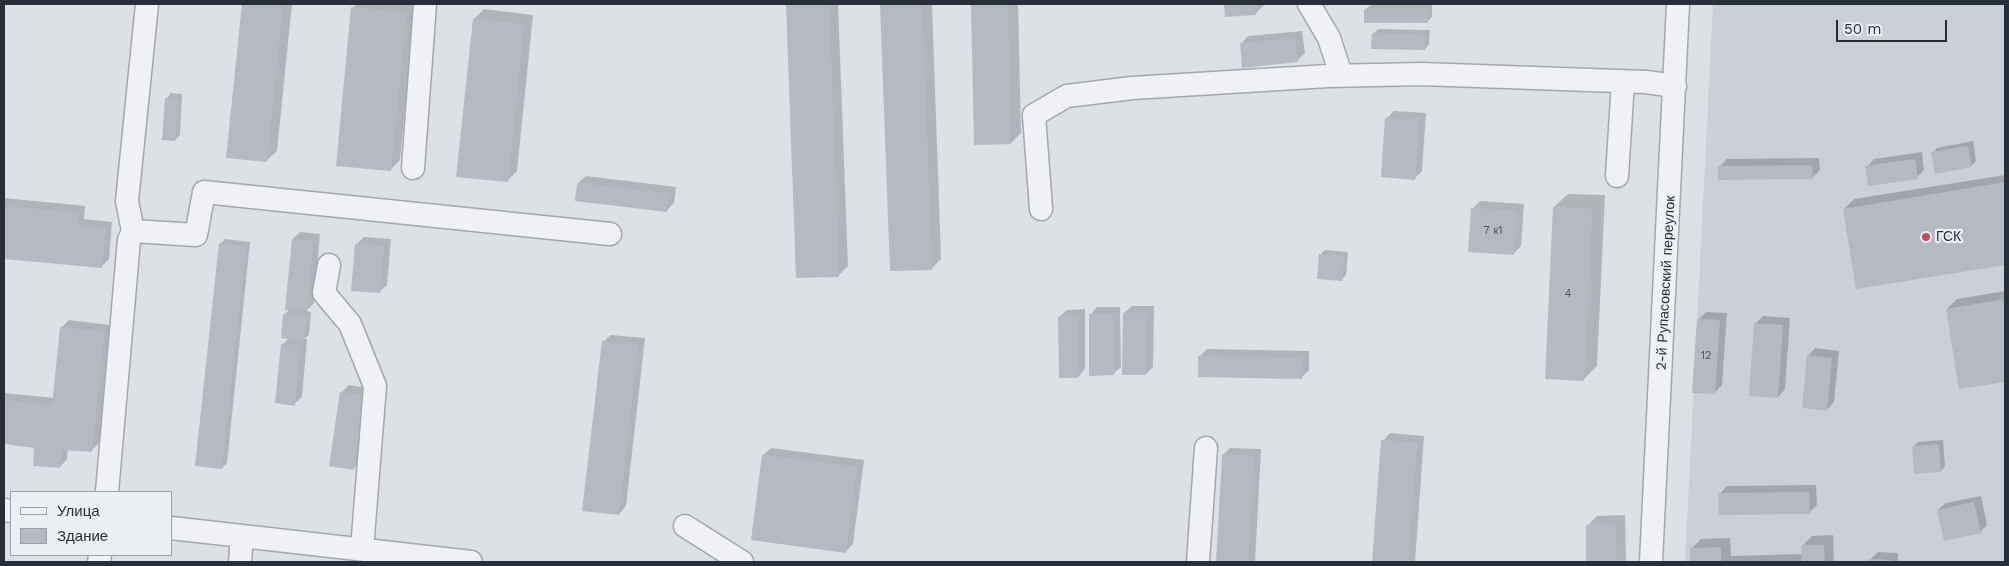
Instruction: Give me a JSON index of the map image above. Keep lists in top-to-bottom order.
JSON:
{
  "streets": {
    "street": ["2-й Рупасовский переулок"]
  },
  "places": ["ГСК"],
  "house_numbers": ["7 к1", "4", "12"],
  "legend": ["Улица", "Здание"],
  "scale_bar": "50 m"
}
